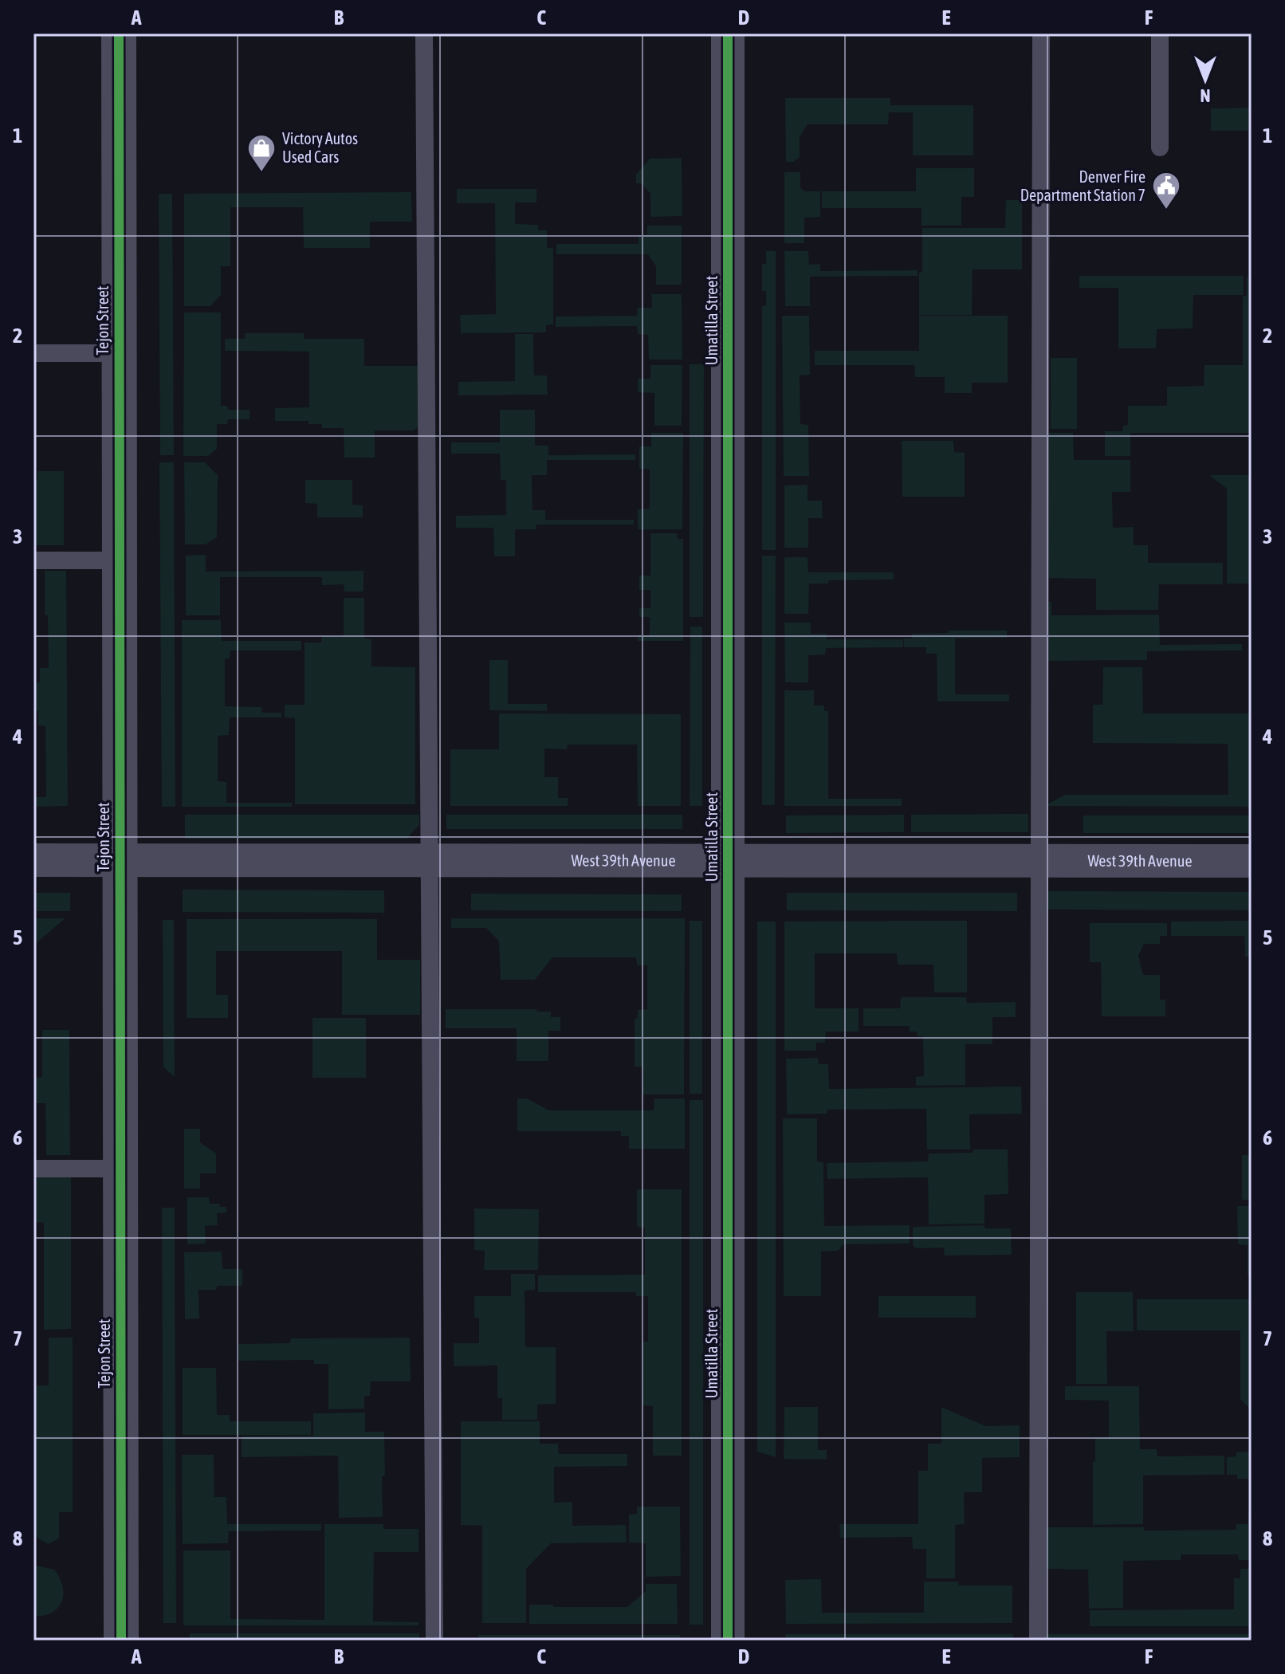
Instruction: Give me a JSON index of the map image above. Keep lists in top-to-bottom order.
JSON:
{
  "streets": {
    "street": ["Tejon Street", "Umatilla Street", "West 39th Avenue"]
  },
  "crossings": [
    ["Tejon Street", "West 39th Avenue"],
    ["Umatilla Street", "West 39th Avenue"]
  ],
  "places": {
    "shop": ["Victory Autos Used Cars"],
    "public building": ["Denver Fire Department Station 7"]
  },
  "north": "bottom",
  "grid": {
    "columns": [
      "A",
      "B",
      "C",
      "D",
      "E",
      "F"
    ],
    "rows": [
      "1",
      "2",
      "3",
      "4",
      "5",
      "6",
      "7",
      "8"
    ]
  }
}
